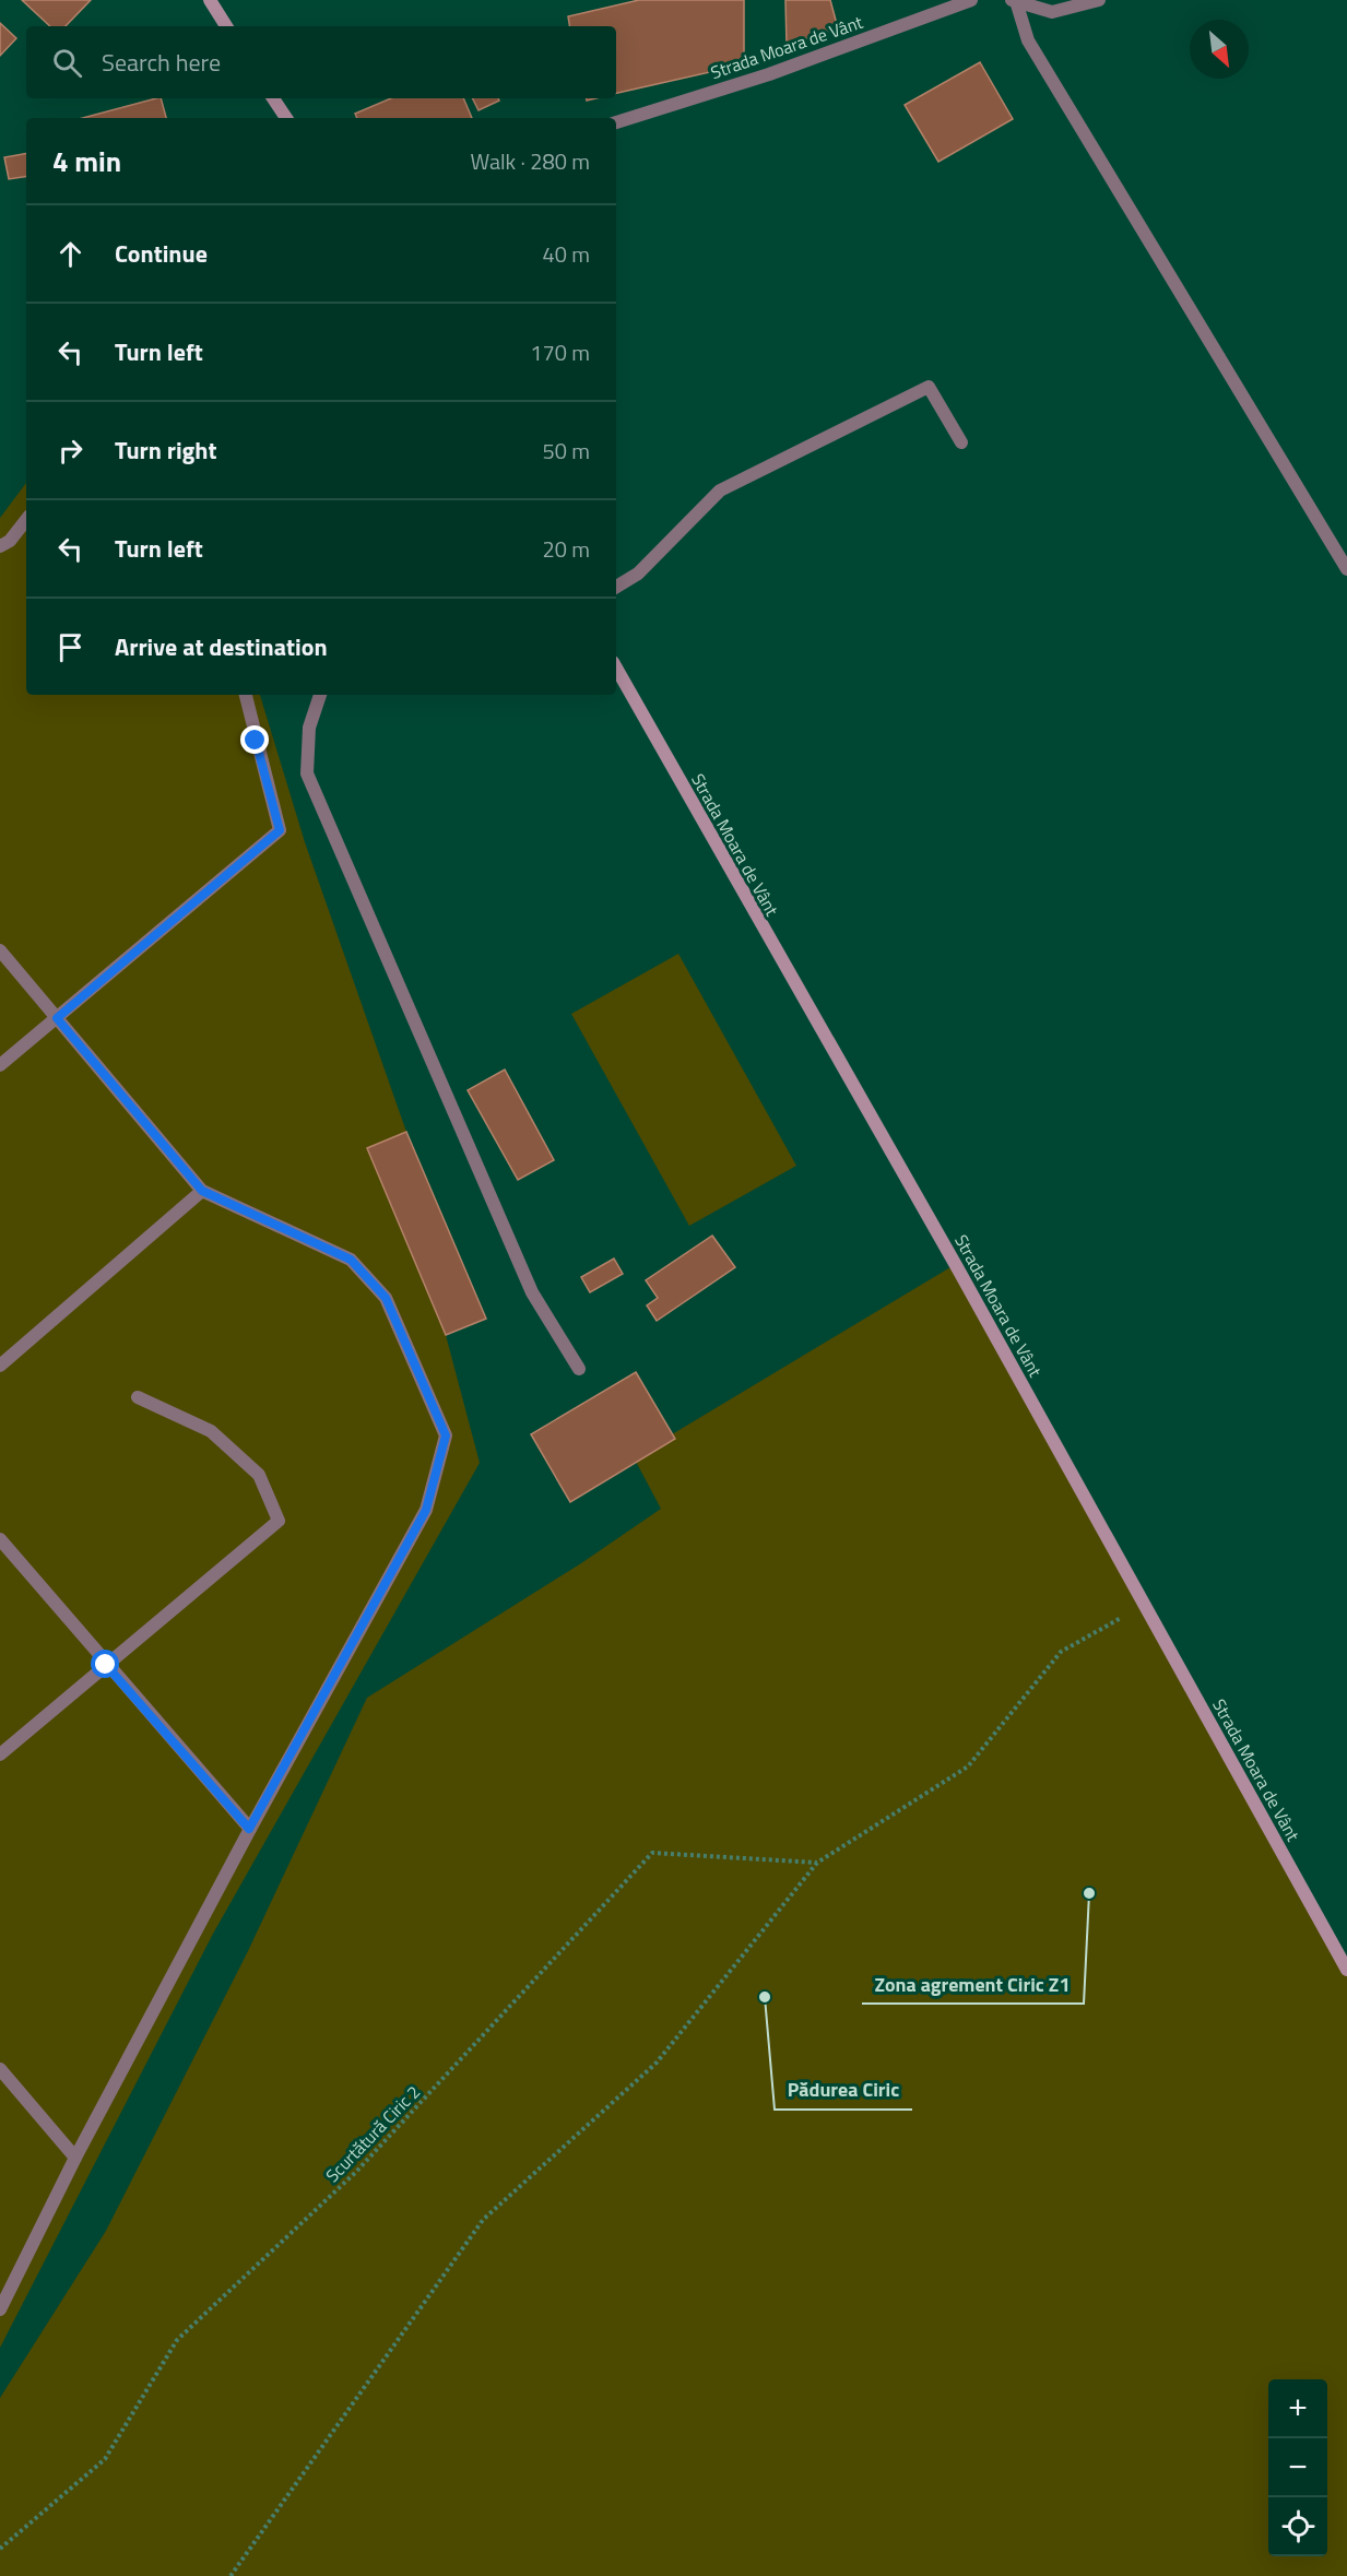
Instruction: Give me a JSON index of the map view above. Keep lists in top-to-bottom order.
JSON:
{
  "streets": {
    "main road": ["Strada Moara de Vânt"],
    "path": ["Scurtătură Ciric 2"]
  },
  "places": ["Zona agrement Ciric Z1", "Pădurea Ciric"],
  "north": "bottom right",
  "page": {
    "search": "Search here",
    "heading": ["4 min", "Walk · 280 m"],
    "list": [
      ["Continue", "40 m"],
      ["Turn left", "170 m"],
      ["Turn right", "50 m"],
      ["Turn left", "20 m"],
      "Arrive at destination"
    ],
    "map_buttons": ["+", "−"]
  }
}
